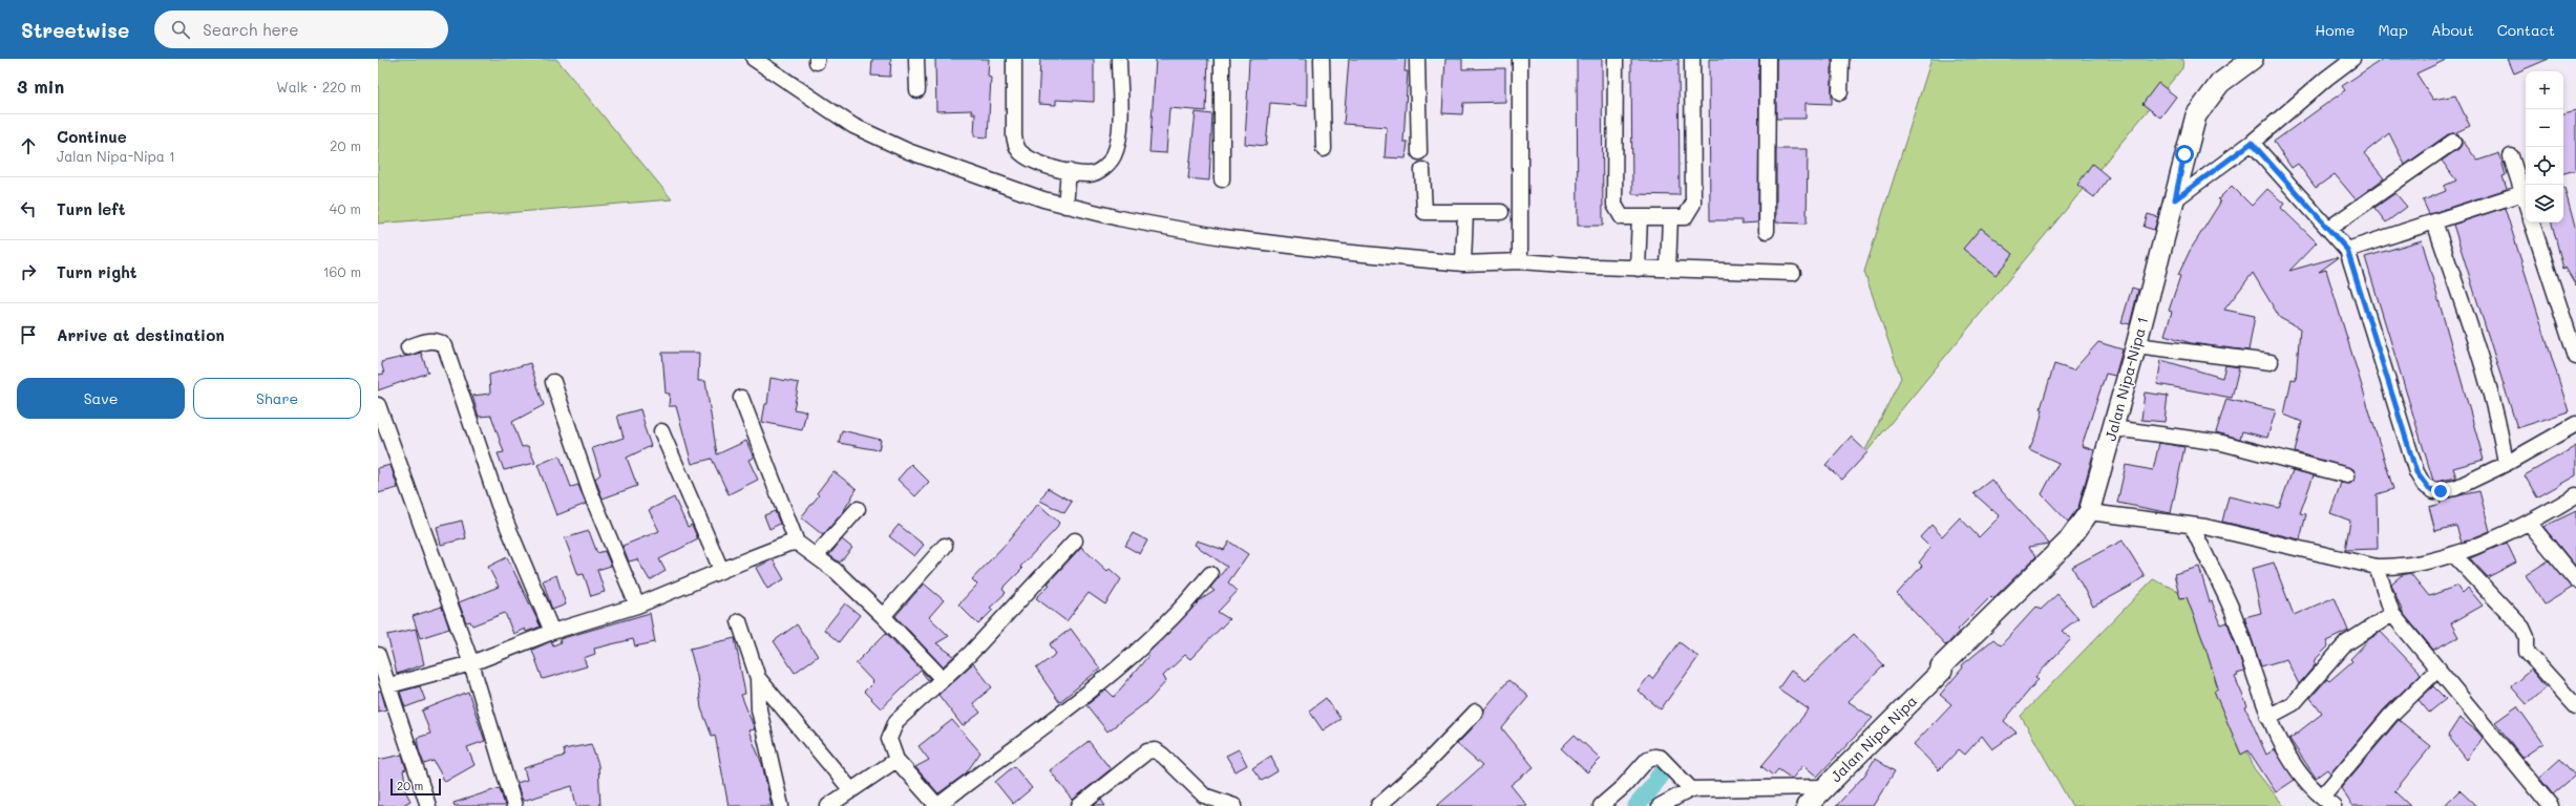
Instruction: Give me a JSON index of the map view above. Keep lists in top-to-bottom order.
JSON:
{
  "streets": {
    "street": ["Jalan Nipa-Nipa 1", "Jalan Nipa Nipa"]
  },
  "crossings": [
    ["Jalan Nipa-Nipa 1", "Jalan Nipa Nipa"]
  ],
  "scale_bar": "20 m",
  "page": {
    "header": "Streetwise",
    "search": "Search here",
    "nav": [
      "Home",
      "Map",
      "About",
      "Contact"
    ],
    "heading": ["3 min", "Walk · 220 m"],
    "map_buttons": ["+", "−"],
    "list": [
      ["Continue", "Jalan Nipa-Nipa 1", "20 m"],
      ["Turn left", "40 m"],
      ["Turn right", "160 m"],
      "Arrive at destination"
    ],
    "buttons": ["Save", "Share"],
    "scale": "20 m"
  }
}
